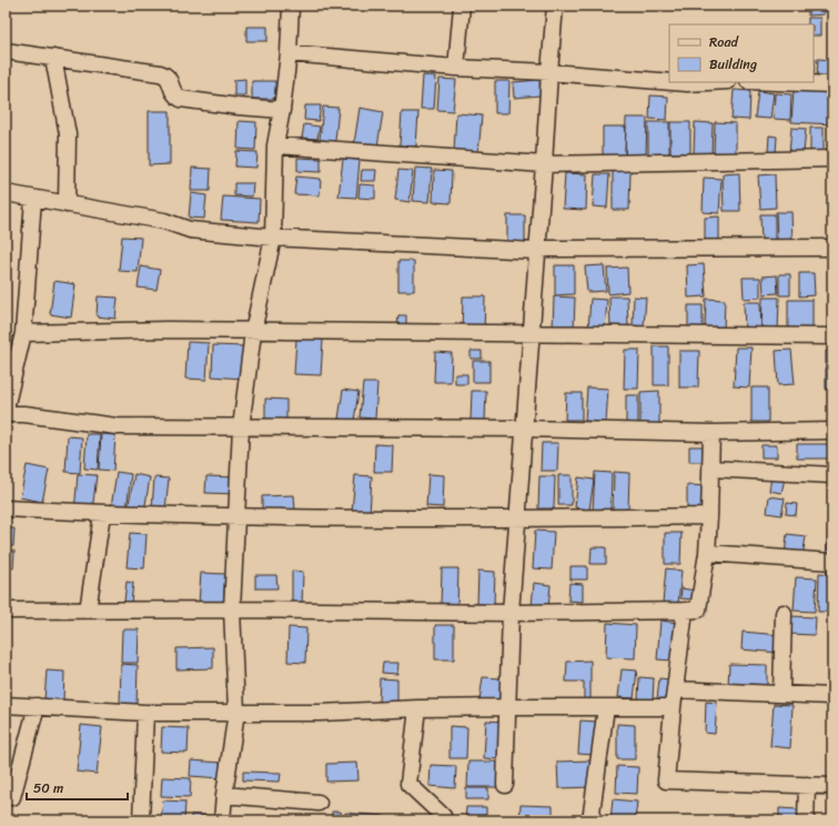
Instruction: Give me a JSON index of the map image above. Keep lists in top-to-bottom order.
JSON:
{
  "legend": ["Road", "Building"],
  "scale_bar": "50 m"
}
